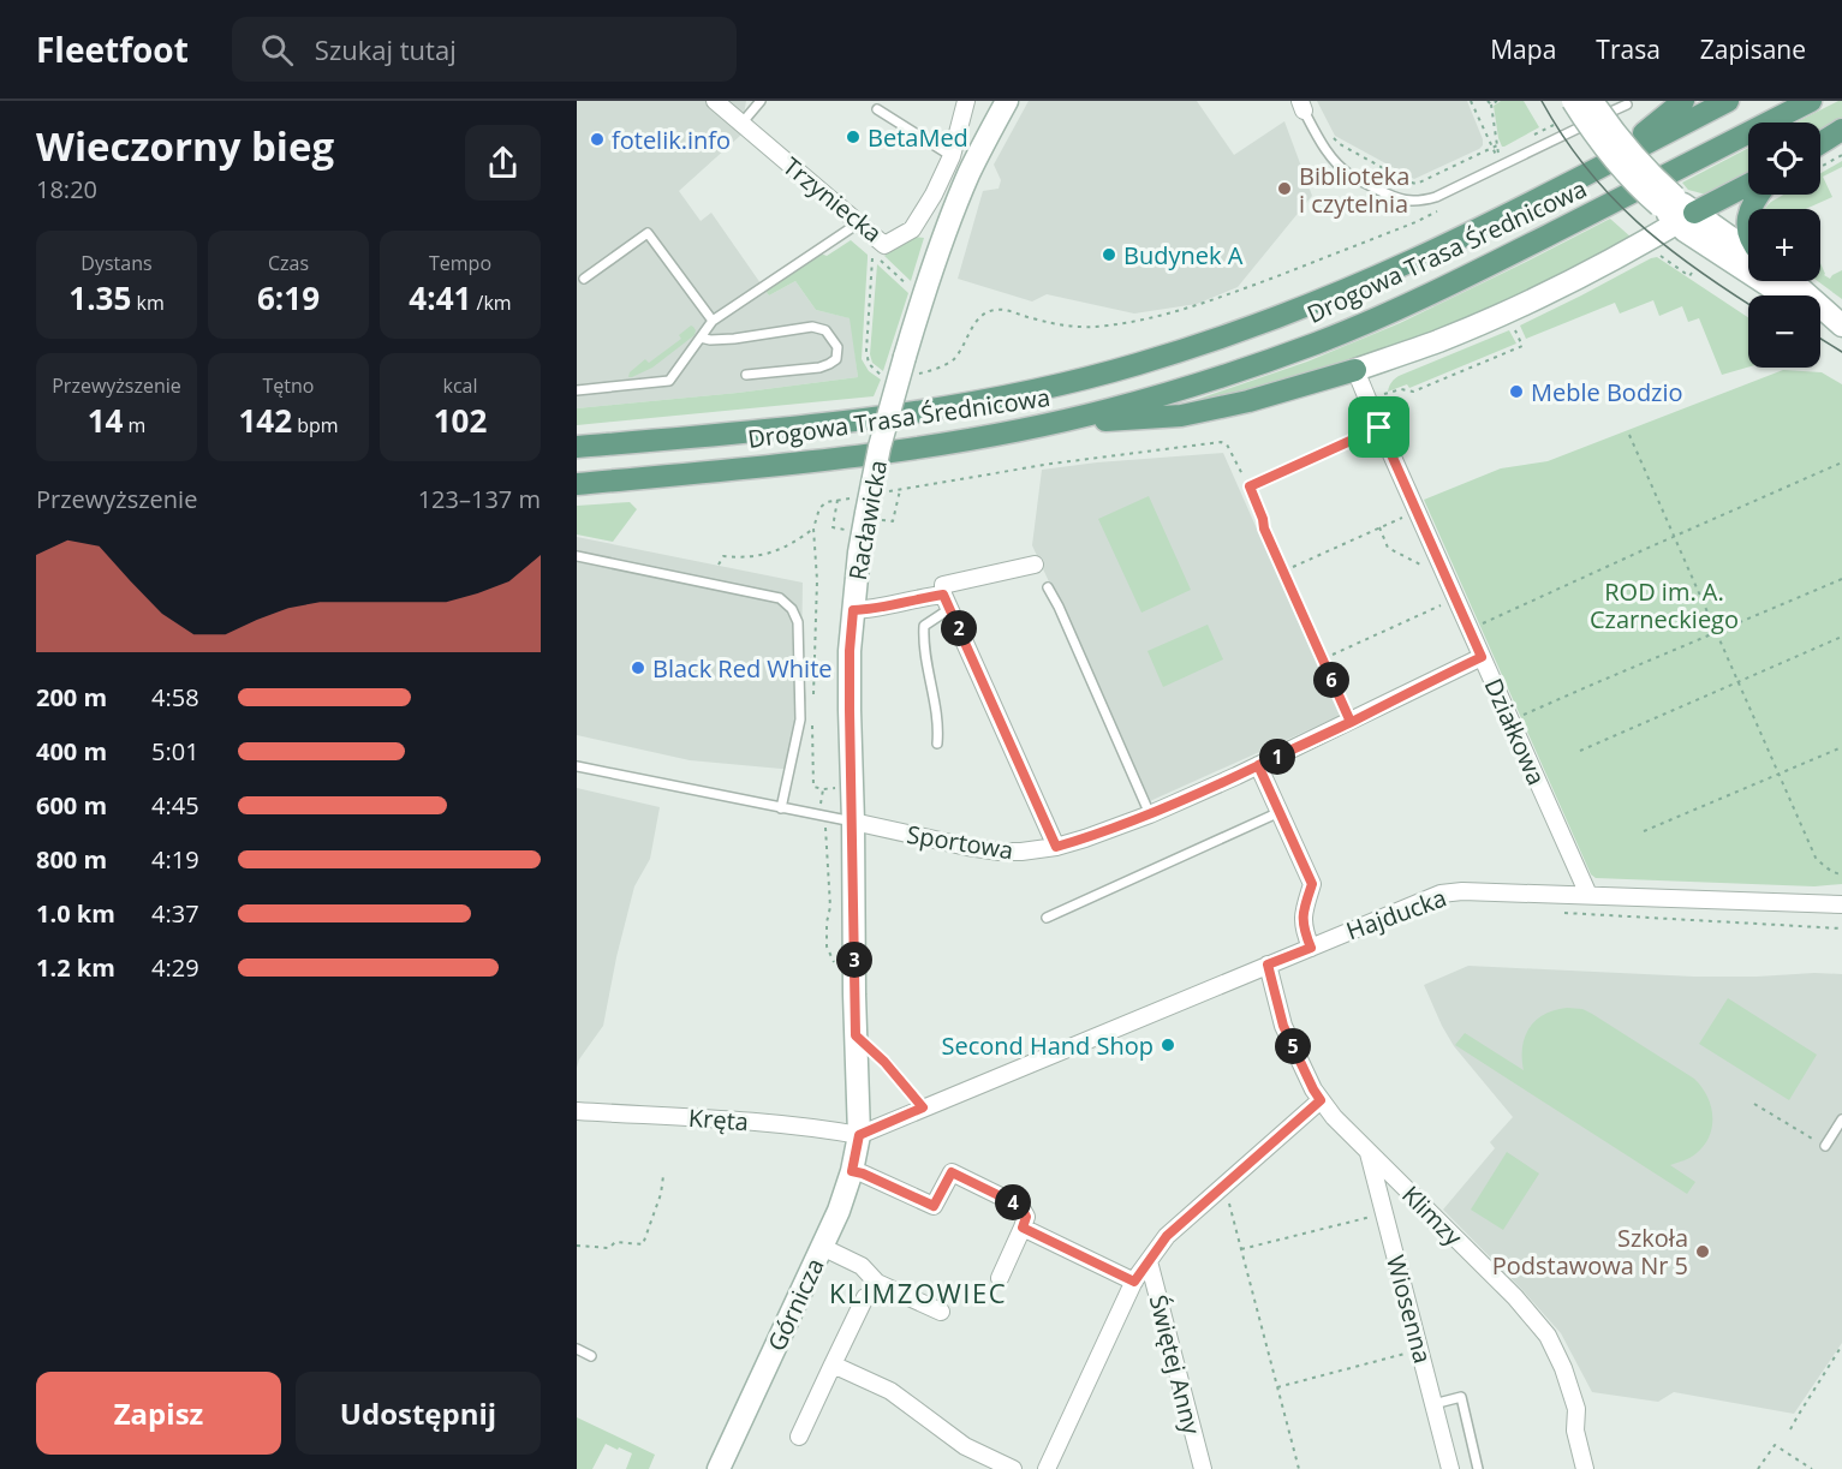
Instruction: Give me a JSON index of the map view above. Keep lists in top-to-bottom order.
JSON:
{
  "streets": {
    "main road": ["Drogowa Trasa Średnicowa"],
    "street": [
      "Trzyniecka",
      "Racławicka",
      "Działkowa",
      "Sportowa",
      "Hajducka",
      "Kręta",
      "Klimzy",
      "Górnicza",
      "Wiosenna",
      "Świętej Anny"
    ]
  },
  "crossings": [
    ["Racławicka", "Sportowa"],
    ["Racławicka", "Hajducka"],
    ["Racławicka", "Kręta"],
    ["Racławicka", "Górnicza"],
    ["Działkowa", "Sportowa"],
    ["Działkowa", "Hajducka"],
    ["Hajducka", "Kręta"],
    ["Hajducka", "Klimzy"],
    ["Hajducka", "Górnicza"],
    ["Kręta", "Górnicza"],
    ["Klimzy", "Wiosenna"]
  ],
  "districts": ["KLIMZOWIEC"],
  "parks": ["ROD im. A. Czarneckiego"],
  "places": [
    "BetaMed",
    "fotelik.info",
    "Biblioteka i czytelnia",
    "Budynek A",
    "Meble Bodzio",
    "Black Red White",
    "Second Hand Shop",
    "Szkoła Podstawowa Nr 5"
  ],
  "page": {
    "header": "Fleetfoot",
    "search": "Szukaj tutaj",
    "nav": ["Mapa", "Trasa", "Zapisane"],
    "heading": ["Wieczorny bieg", "18:20"],
    "map_buttons": ["+", "−"],
    "stats": [
      ["Dystans", "1.35 km"],
      ["Czas", "6:19"],
      ["Tempo", "4:41 /km"],
      ["Przewyższenie", "14 m"],
      ["Tętno", "142 bpm"],
      ["kcal", "102"]
    ],
    "chart": ["Przewyższenie", "123–137 m"],
    "pins": [
      "2",
      "6",
      "1",
      "3",
      "5",
      "4"
    ],
    "list": [
      {
        "name": "200 m",
        "note": "4:58"
      },
      {
        "name": "400 m",
        "note": "5:01"
      },
      {
        "name": "600 m",
        "note": "4:45"
      },
      {
        "name": "800 m",
        "note": "4:19"
      },
      {
        "name": "1.0 km",
        "note": "4:37"
      },
      {
        "name": "1.2 km",
        "note": "4:29"
      }
    ],
    "buttons": ["Zapisz", "Udostępnij"]
  }
}
